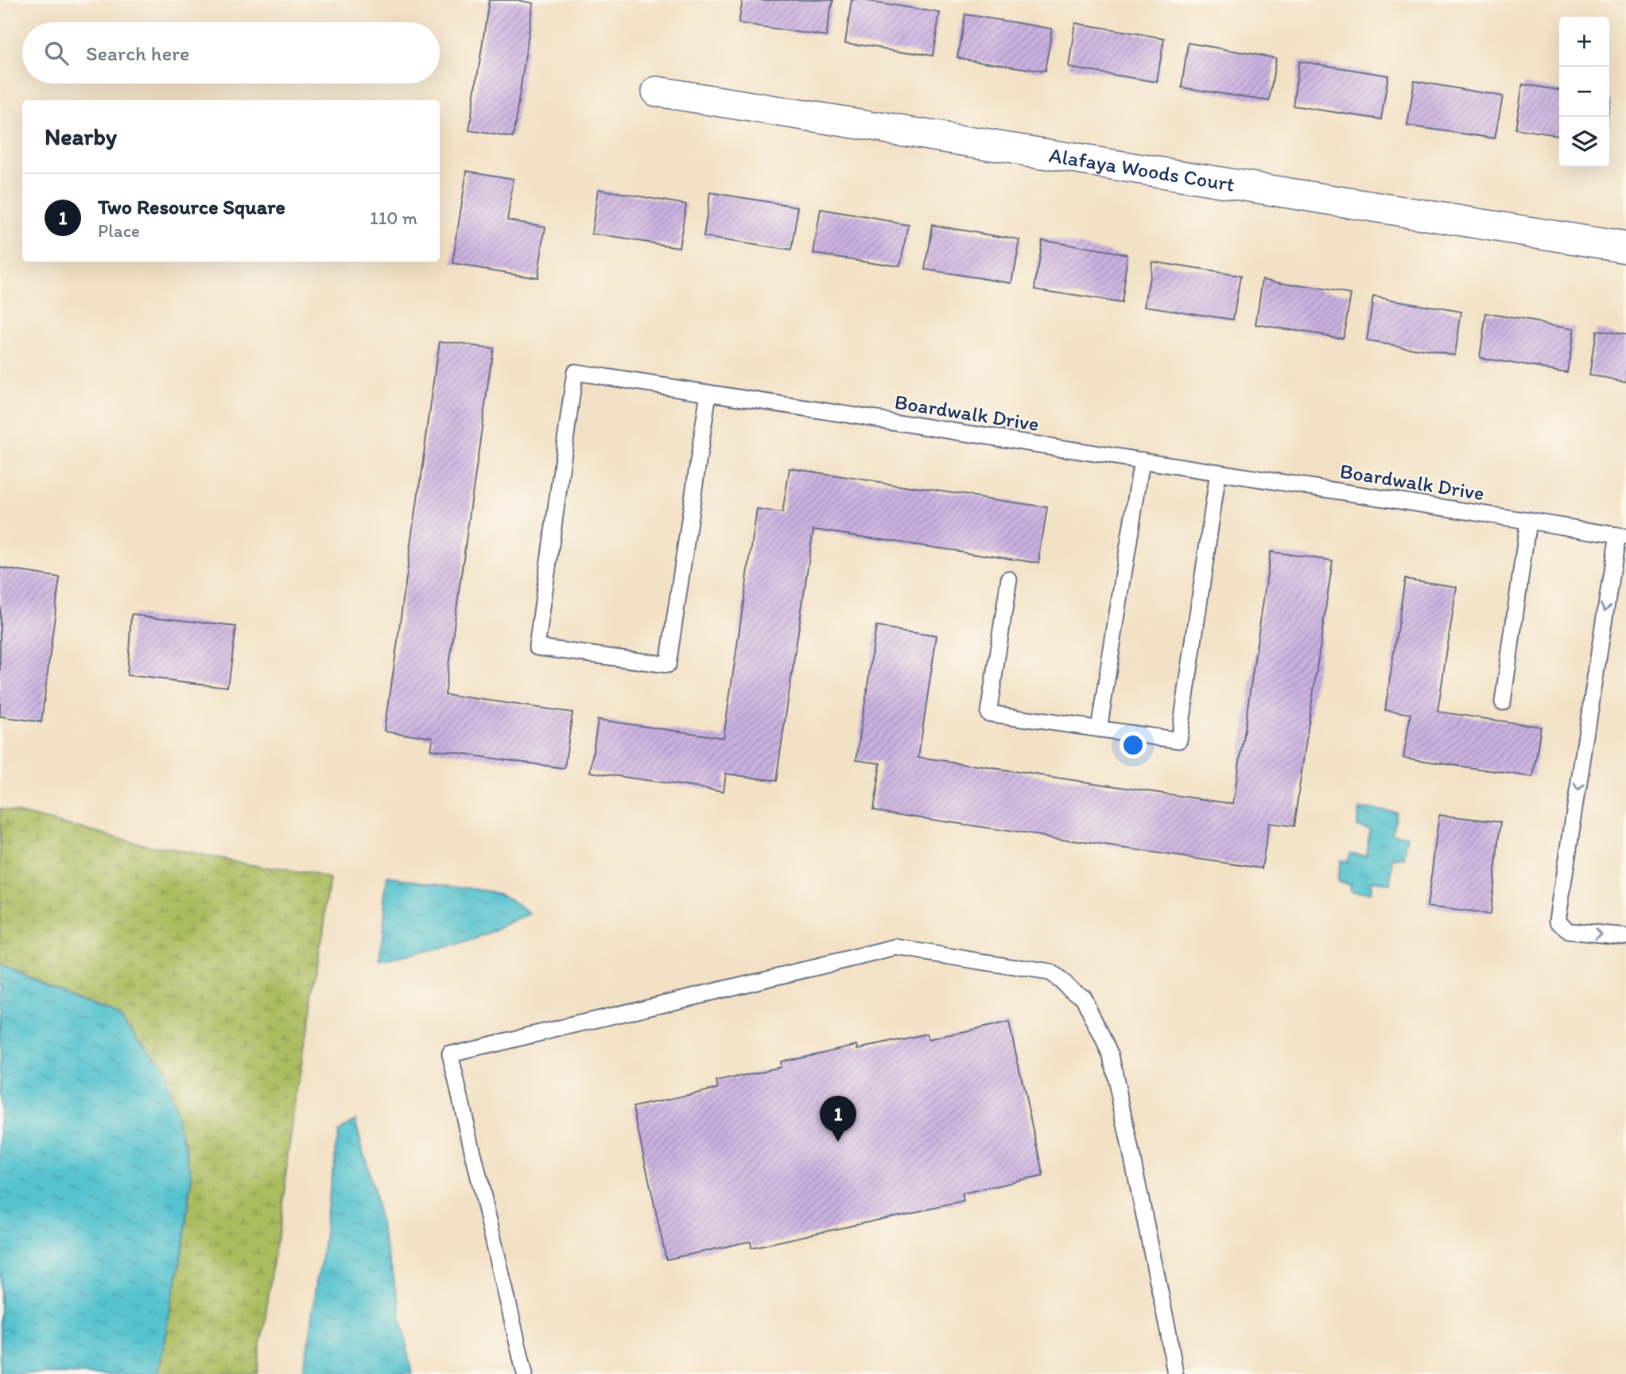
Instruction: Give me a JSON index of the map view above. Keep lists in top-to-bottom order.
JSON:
{
  "streets": {
    "street": ["Alafaya Woods Court"],
    "lane": ["Boardwalk Drive"]
  },
  "page": {
    "map_buttons": ["+", "−"],
    "search": "Search here",
    "heading": "Nearby",
    "list": [
      {
        "mark": "1",
        "name": "Two Resource Square",
        "note": "Place",
        "value": "110 m"
      }
    ],
    "pins": "1"
  }
}
